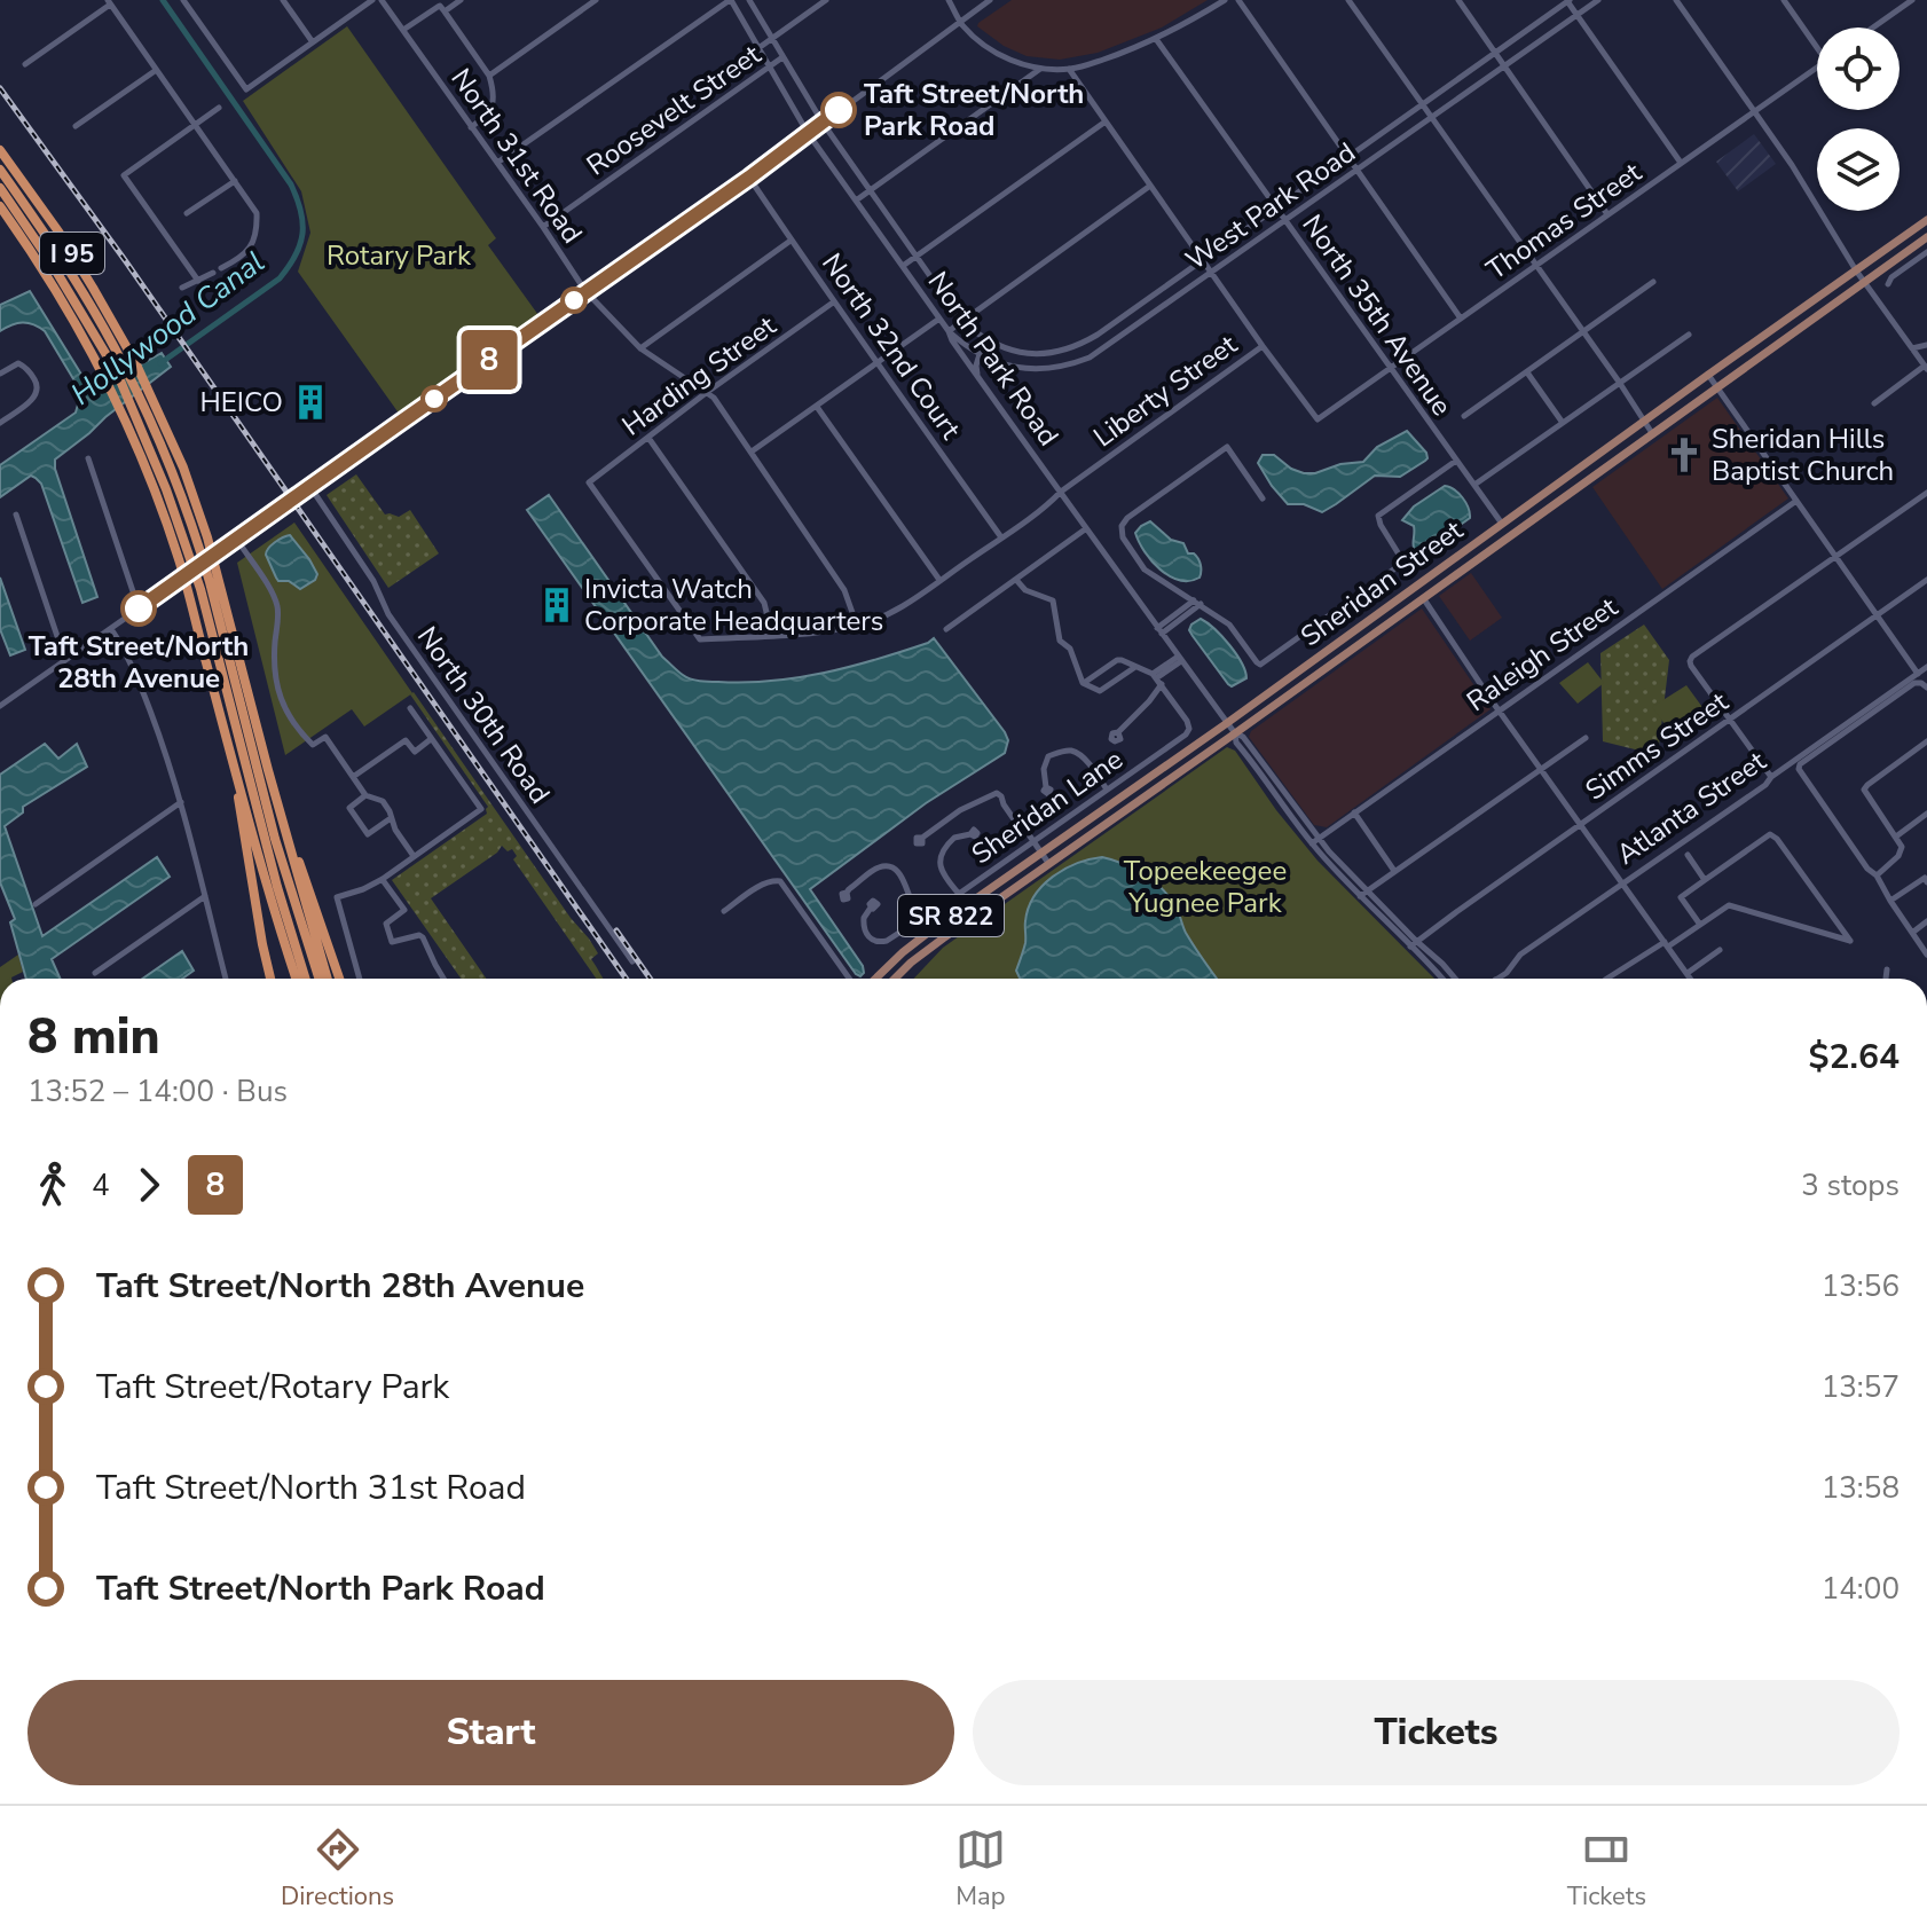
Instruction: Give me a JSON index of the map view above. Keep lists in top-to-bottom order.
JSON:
{
  "streets": {
    "highway": ["I 95"],
    "main road": ["Sheridan Street", "SR 822"],
    "street": [
      "Roosevelt Street",
      "North 31st Road",
      "West Park Road",
      "Thomas Street",
      "North 35th Avenue",
      "North 32nd Court",
      "North Park Road",
      "Harding Street",
      "Liberty Street",
      "Raleigh Street",
      "North 30th Road",
      "Simms Street",
      "Sheridan Lane",
      "Atlanta Street"
    ]
  },
  "crossings": [
    ["Roosevelt Street", "North 31st Road"],
    ["Roosevelt Street", "North Park Road"],
    ["North 31st Road", "Harding Street"],
    ["North 31st Road", "Liberty Street"],
    ["West Park Road", "North 35th Avenue"],
    ["West Park Road", "North Park Road"],
    ["Thomas Street", "North 35th Avenue"],
    ["Thomas Street", "Liberty Street"],
    ["North 35th Avenue", "Sheridan Street"],
    ["North 32nd Court", "Harding Street"],
    ["North 32nd Court", "Liberty Street"],
    ["North Park Road", "Liberty Street"],
    ["North Park Road", "Sheridan Street"],
    ["North Park Road", "Raleigh Street"],
    ["North Park Road", "Simms Street"],
    ["Harding Street", "Liberty Street"]
  ],
  "water": ["Hollywood Canal"],
  "parks": ["Rotary Park", "Topeekeegee Yugnee Park"],
  "places": {
    "other": ["Taft Street/North Park Road", "Taft Street/North 28th Avenue"],
    "building": ["HEICO", "Invicta Watch Corporate Headquarters"],
    "church": ["Sheridan Hills Baptist Church"]
  },
  "lines": ["bus line 8"],
  "page": {
    "on_map": "8",
    "heading": ["8 min", "13:52 – 14:00 · Bus", "$2.64"],
    "legs": ["4", "8", "3 stops"],
    "list": [
      {
        "name": "Taft Street/North 28th Avenue",
        "value": "13:56"
      },
      {
        "name": "Taft Street/Rotary Park",
        "value": "13:57"
      },
      {
        "name": "Taft Street/North 31st Road",
        "value": "13:58"
      },
      {
        "name": "Taft Street/North Park Road",
        "value": "14:00"
      }
    ],
    "buttons": ["Start", "Tickets"],
    "tabs": ["Directions", "Map", "Tickets"]
  }
}
